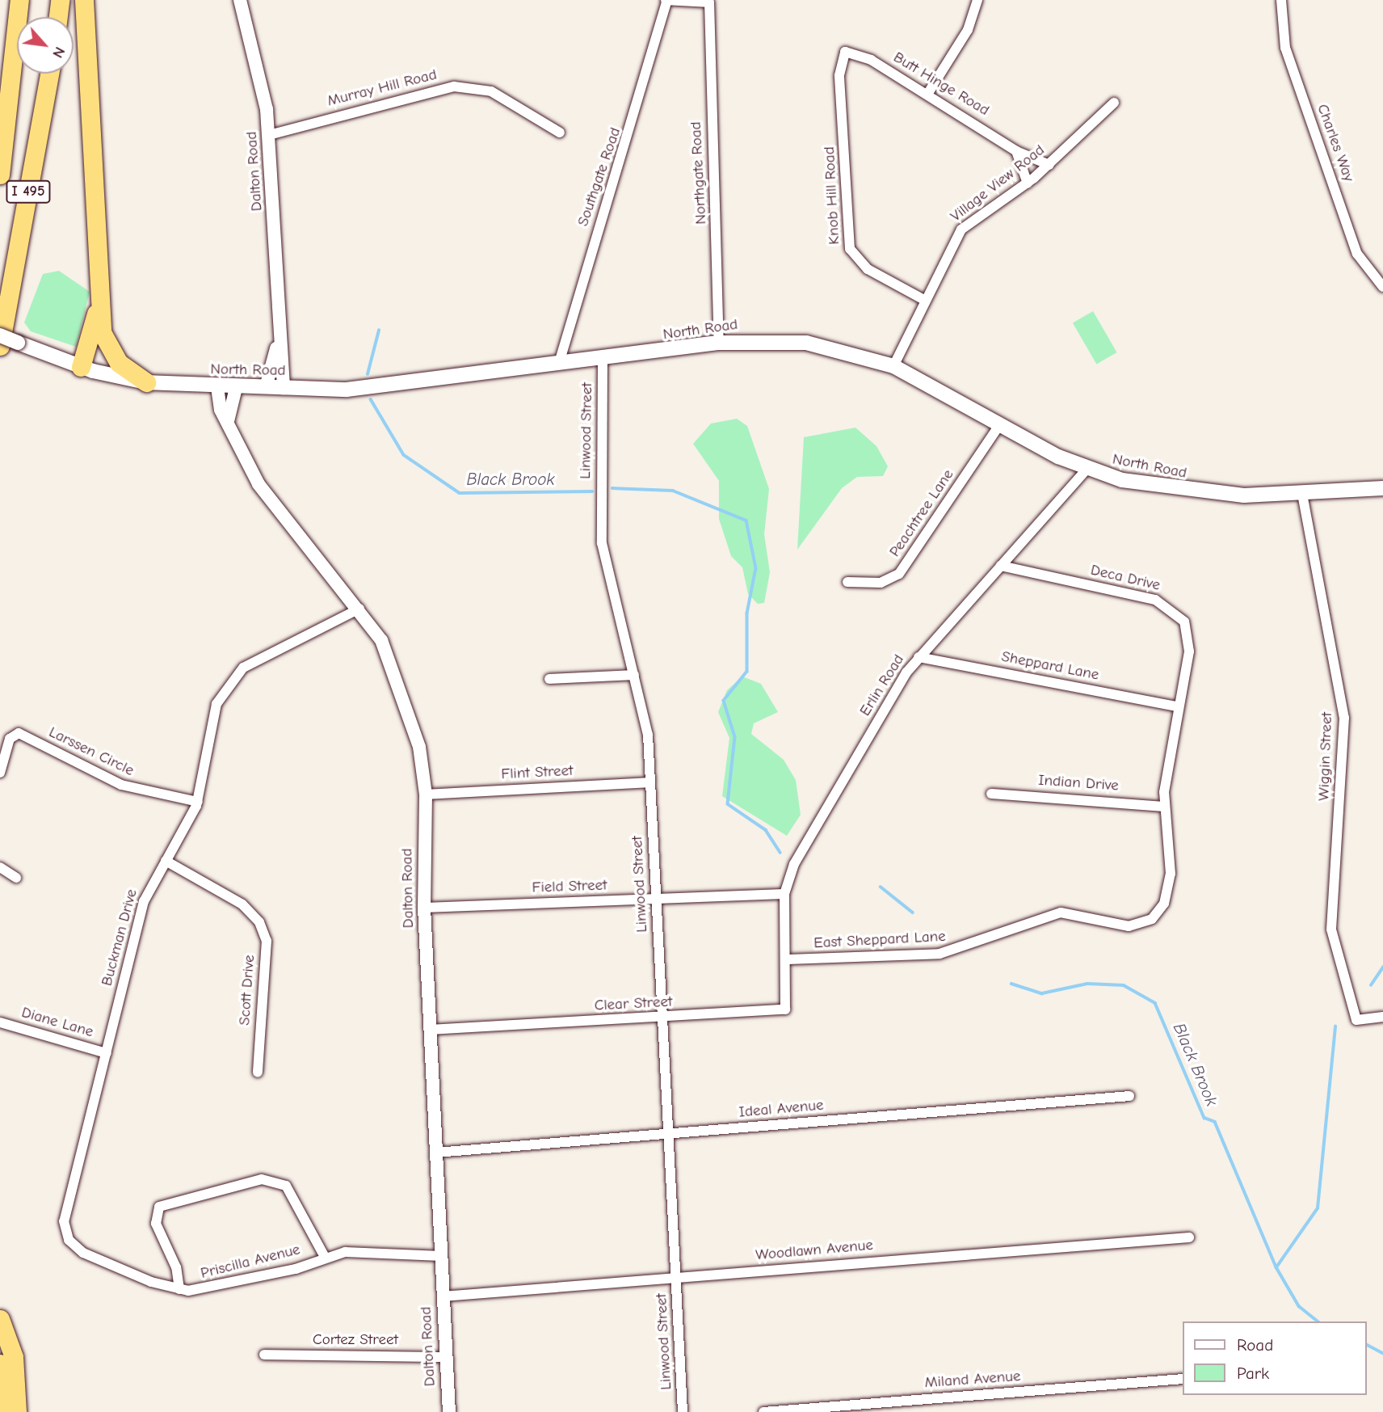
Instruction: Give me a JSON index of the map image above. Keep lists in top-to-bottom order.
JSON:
{
  "streets": {
    "highway": ["I 495"],
    "main road": ["North Road"],
    "street": [
      "Butt Hinge Road",
      "Murray Hill Road",
      "Charles Way",
      "Dalton Road",
      "Northgate Road",
      "Southgate Road",
      "Village View Road",
      "Knob Hill Road",
      "Linwood Street",
      "Peachtree Lane",
      "Deca Drive",
      "Sheppard Lane",
      "Erlin Road",
      "Larssen Circle",
      "Wiggin Street",
      "Flint Street",
      "Indian Drive",
      "Field Street",
      "Buckman Drive",
      "East Sheppard Lane",
      "Scott Drive",
      "Clear Street",
      "Diane Lane",
      "Ideal Avenue",
      "Woodlawn Avenue",
      "Priscilla Avenue",
      "Cortez Street",
      "Miland Avenue"
    ]
  },
  "crossings": [
    ["Butt Hinge Road", "Village View Road"],
    ["Butt Hinge Road", "Knob Hill Road"],
    ["Murray Hill Road", "Dalton Road"],
    ["Dalton Road", "North Road"],
    ["Dalton Road", "Flint Street"],
    ["Dalton Road", "Field Street"],
    ["Dalton Road", "Buckman Drive"],
    ["Dalton Road", "Clear Street"],
    ["Dalton Road", "Ideal Avenue"],
    ["Dalton Road", "Woodlawn Avenue"],
    ["Dalton Road", "Priscilla Avenue"],
    ["Dalton Road", "Cortez Street"],
    ["Northgate Road", "North Road"],
    ["Southgate Road", "North Road"],
    ["Village View Road", "Knob Hill Road"],
    ["Village View Road", "North Road"],
    ["I 495", "North Road"],
    ["North Road", "Linwood Street"],
    ["North Road", "Peachtree Lane"],
    ["North Road", "Erlin Road"],
    ["North Road", "Wiggin Street"],
    ["Linwood Street", "Flint Street"],
    ["Linwood Street", "Field Street"],
    ["Linwood Street", "Clear Street"],
    ["Linwood Street", "Ideal Avenue"],
    ["Linwood Street", "Woodlawn Avenue"],
    ["Deca Drive", "Sheppard Lane"],
    ["Deca Drive", "Erlin Road"],
    ["Deca Drive", "East Sheppard Lane"],
    ["Sheppard Lane", "Erlin Road"],
    ["Sheppard Lane", "East Sheppard Lane"],
    ["Erlin Road", "Field Street"],
    ["Erlin Road", "East Sheppard Lane"],
    ["Erlin Road", "Clear Street"],
    ["Larssen Circle", "Buckman Drive"],
    ["Indian Drive", "East Sheppard Lane"],
    ["Buckman Drive", "Scott Drive"],
    ["Buckman Drive", "Diane Lane"],
    ["Buckman Drive", "Priscilla Avenue"],
    ["East Sheppard Lane", "Clear Street"]
  ],
  "water": ["Black Brook"],
  "legend": ["Road", "Park"],
  "north": "bottom right"
}
